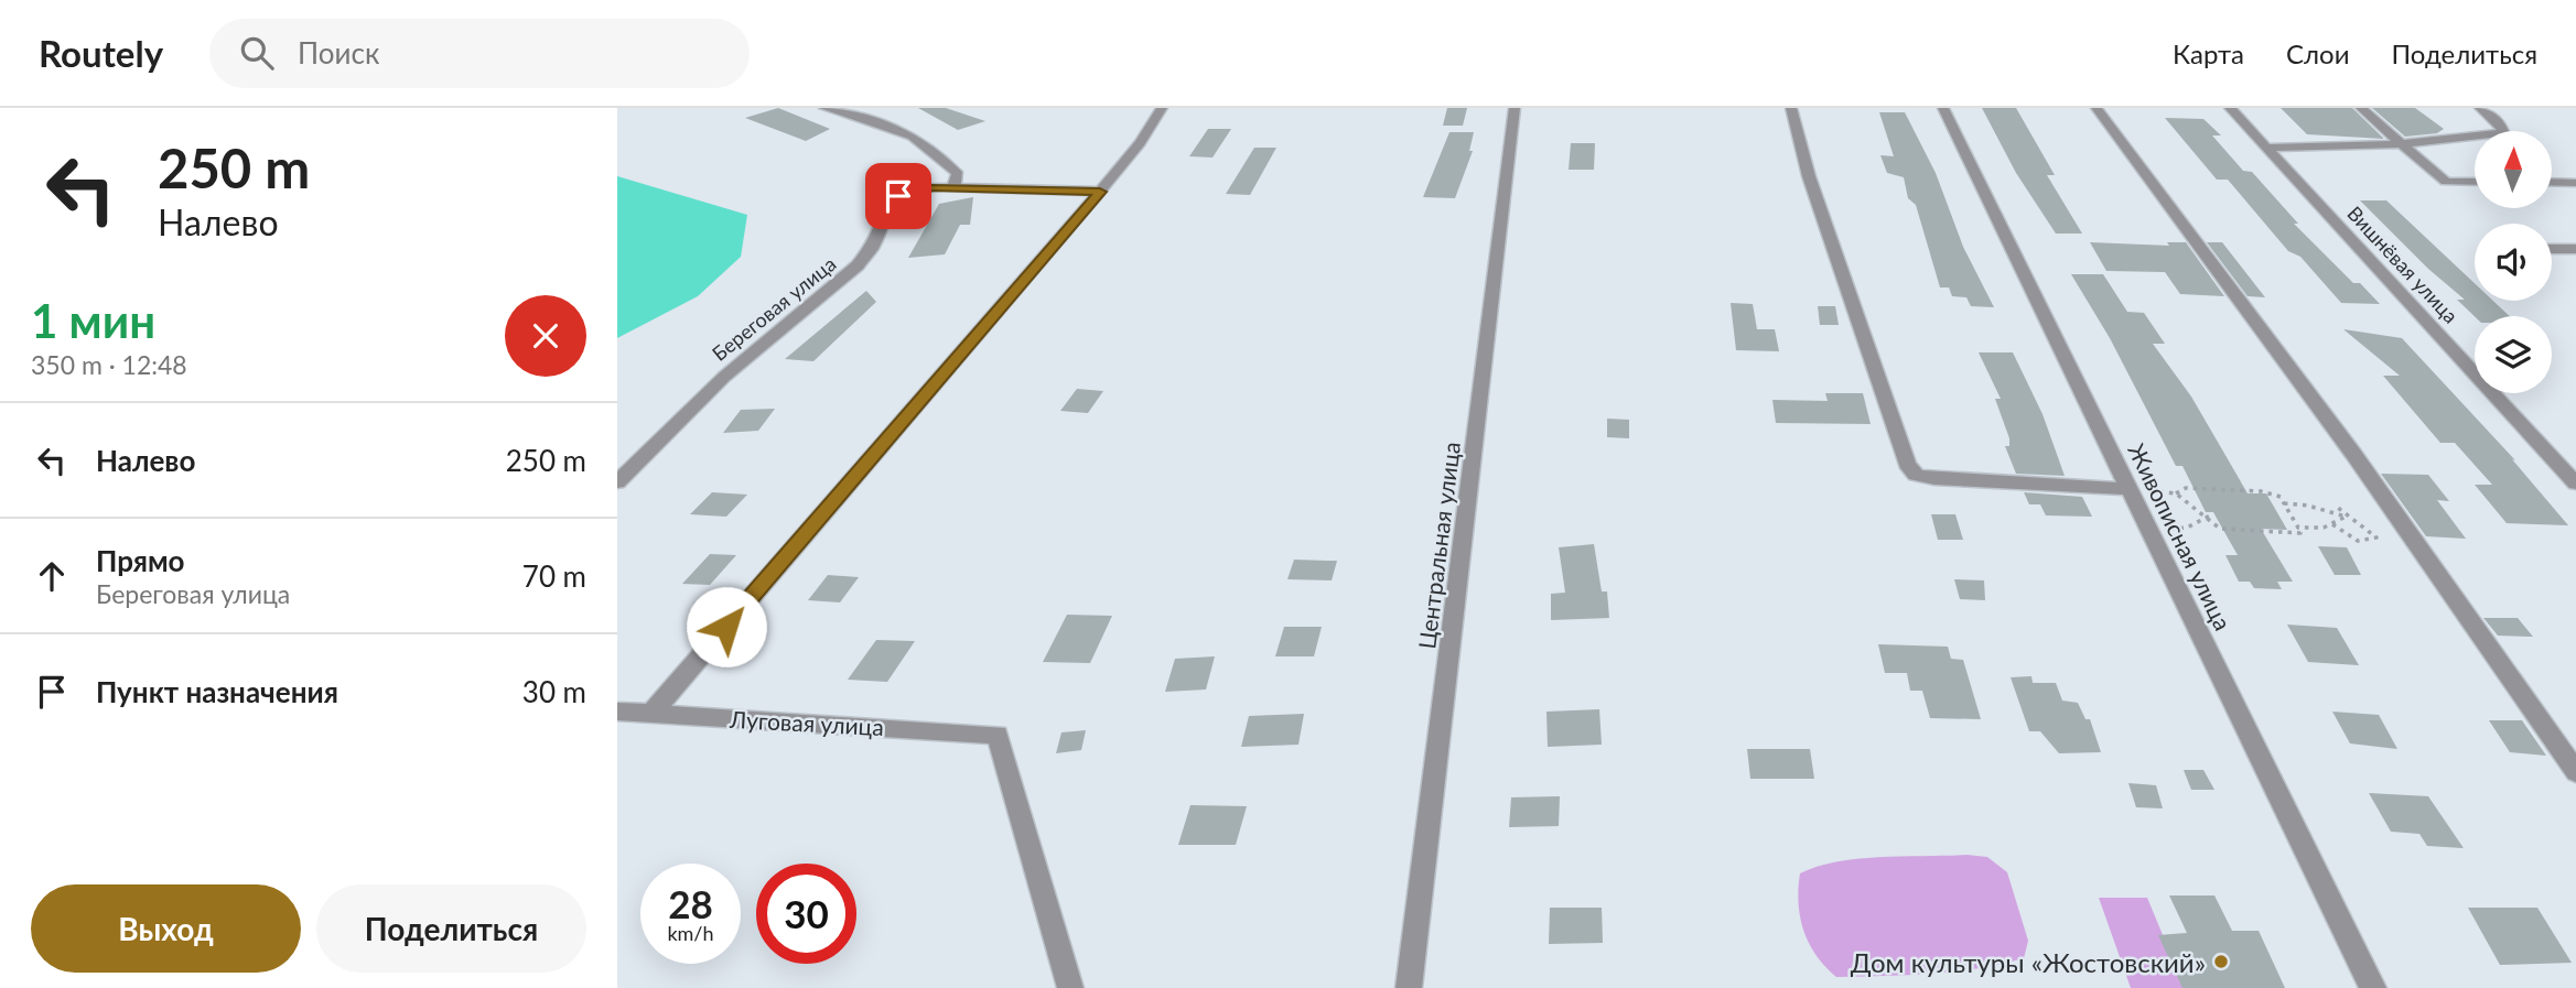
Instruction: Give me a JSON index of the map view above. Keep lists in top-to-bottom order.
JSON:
{
  "streets": {
    "street": [
      "Вишнёвая улица",
      "Береговая улица",
      "Живописная улица",
      "Центральная улица",
      "Луговая улица"
    ]
  },
  "places": ["Дом культуры «Жостовский»"],
  "north": "top",
  "page": {
    "header": "Routely",
    "search": "Поиск",
    "nav": ["Карта", "Слои", "Поделиться"],
    "turn": ["250 m", "Налево"],
    "heading": ["1 мин", "350 m · 12:48"],
    "list": [
      {
        "name": "Налево",
        "value": "250 m"
      },
      {
        "name": "Прямо",
        "note": "Береговая улица",
        "value": "70 m"
      },
      {
        "name": "Пункт назначения",
        "value": "30 m"
      }
    ],
    "speed": "28 km/h",
    "limit": "30",
    "buttons": ["Выход", "Поделиться"]
  }
}
